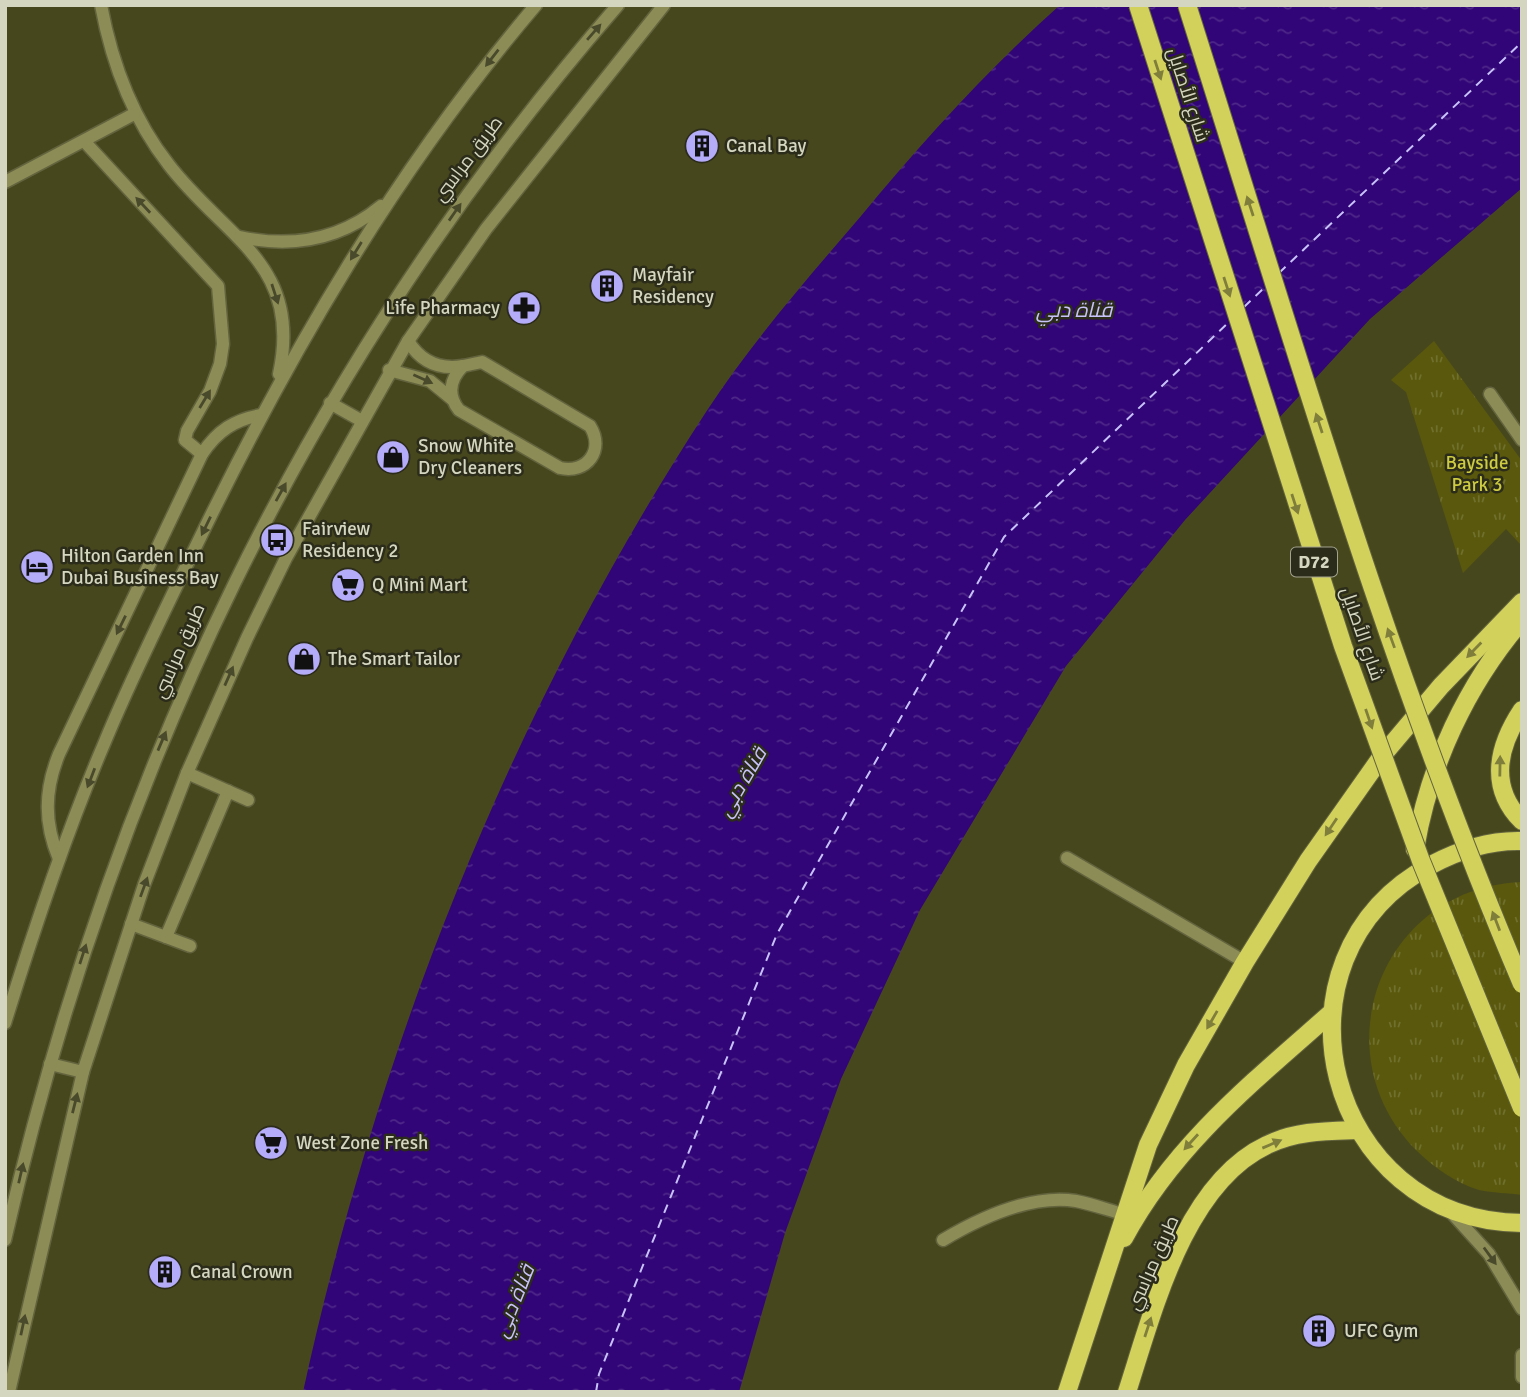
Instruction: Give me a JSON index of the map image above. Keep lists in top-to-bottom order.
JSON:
{
  "streets": {
    "main road": ["شارع الأصايل", "طريق مراسي", "D72"]
  },
  "water": ["قناة دبي"],
  "parks": ["Bayside Park 3"],
  "places": {
    "building": [
      "Canal Bay",
      "Mayfair Residency",
      "Canal Crown",
      "UFC Gym"
    ],
    "pharmacy": ["Life Pharmacy"],
    "shop": ["Snow White Dry Cleaners", "The Smart Tailor"],
    "bus stop": ["Fairview Residency 2"],
    "hotel": ["Hilton Garden Inn Dubai Business Bay"],
    "supermarket": ["Q Mini Mart", "West Zone Fresh"]
  }
}
